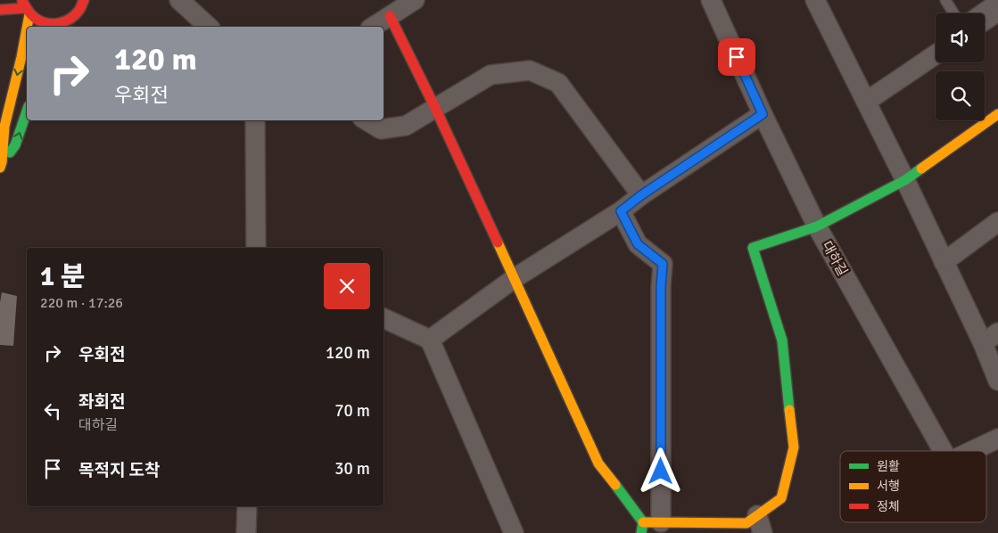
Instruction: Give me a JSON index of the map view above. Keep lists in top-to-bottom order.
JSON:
{
  "streets": {
    "street": ["대하길"]
  },
  "legend": ["원활", "서행", "정체"],
  "page": {
    "turn": ["120 m", "우회전"],
    "heading": ["1 분", "220 m · 17:26"],
    "list": [
      {
        "name": "우회전",
        "value": "120 m"
      },
      {
        "name": "좌회전",
        "note": "대하길",
        "value": "70 m"
      },
      {
        "name": "목적지 도착",
        "value": "30 m"
      }
    ]
  }
}
